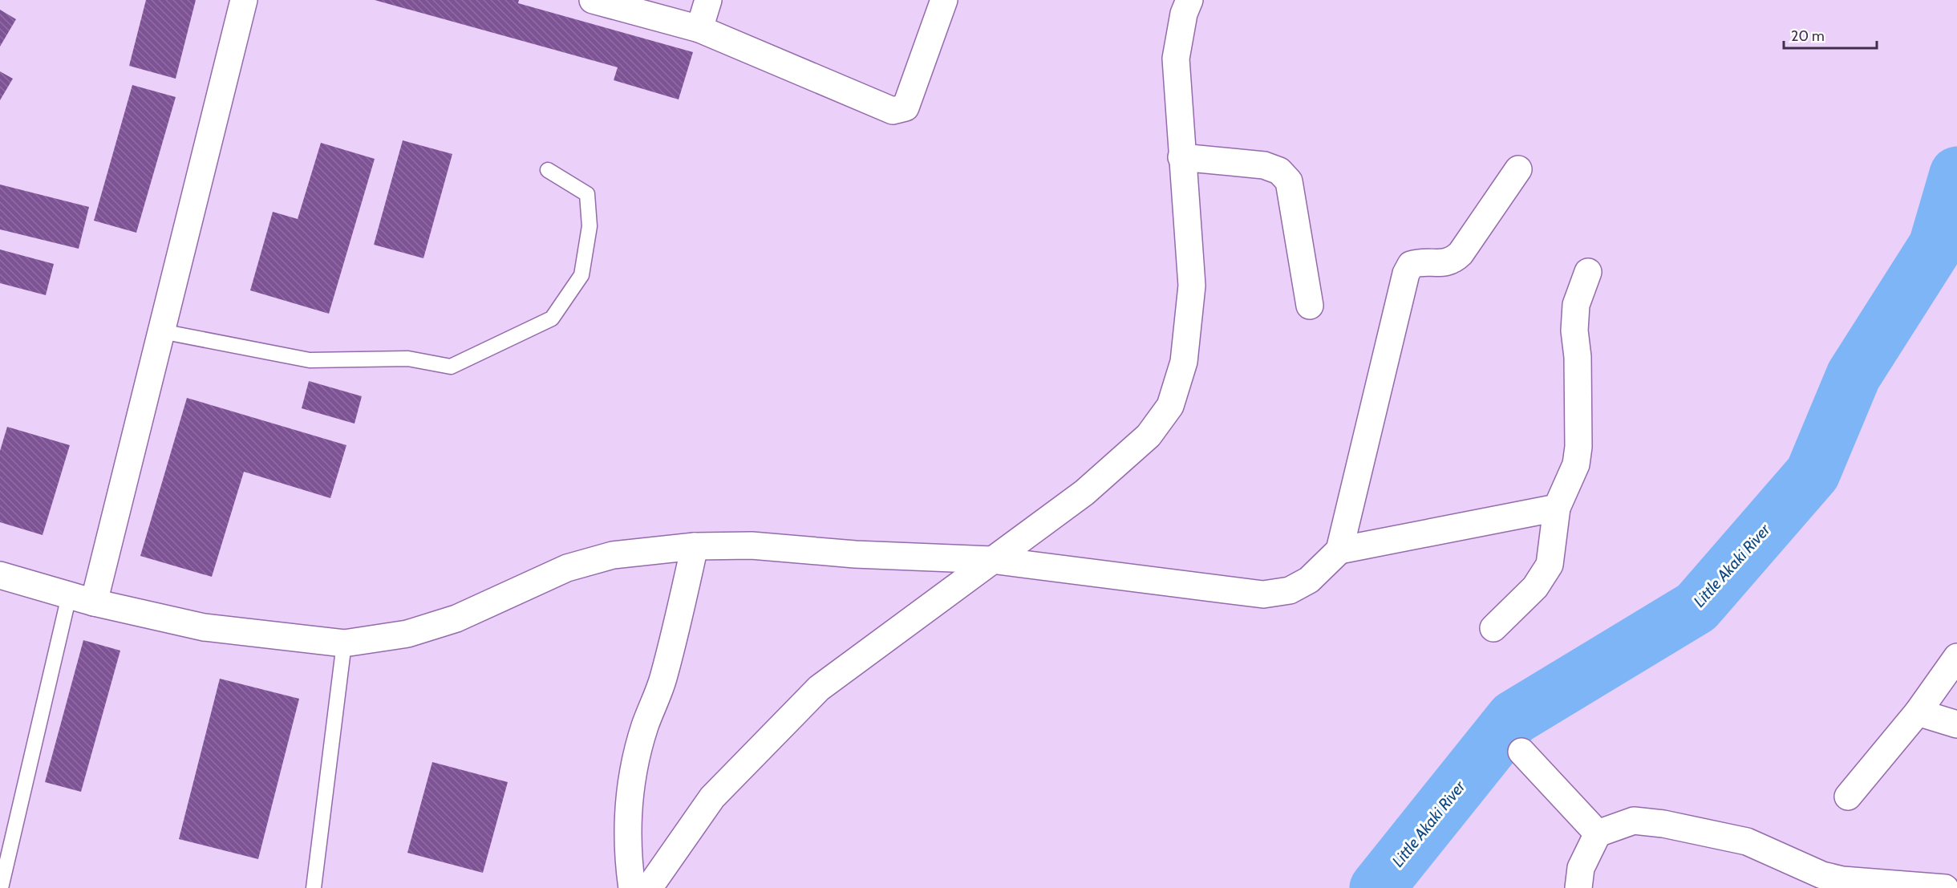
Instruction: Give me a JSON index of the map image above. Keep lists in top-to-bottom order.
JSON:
{
  "water": ["Little Akaki River"],
  "scale_bar": "20 m"
}
